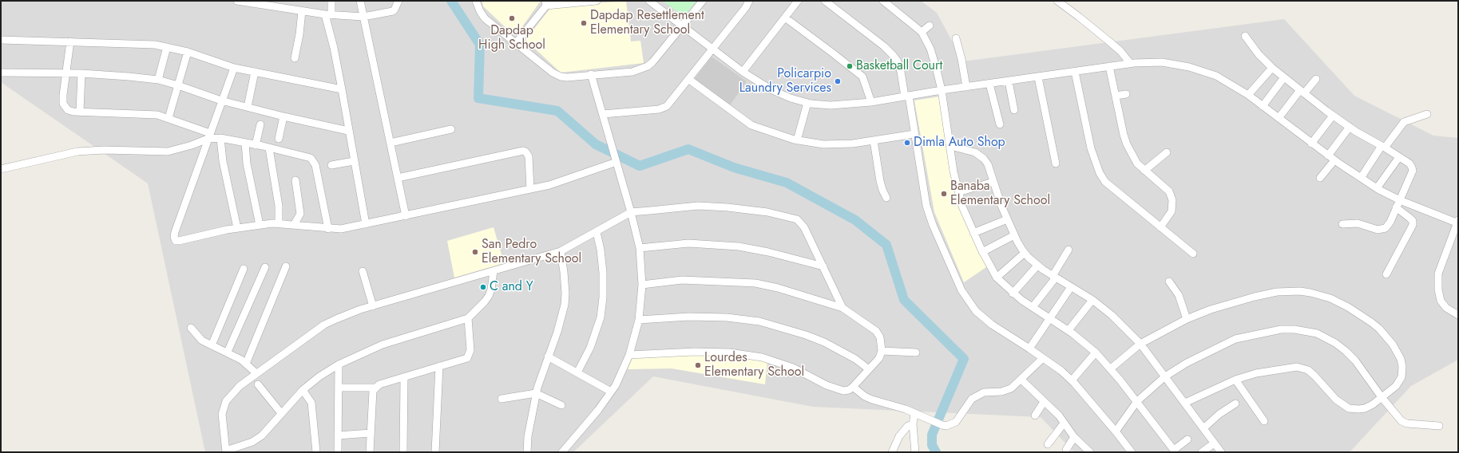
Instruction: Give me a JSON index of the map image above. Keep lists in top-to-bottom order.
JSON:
{
  "places": [
    "Dapdap High School",
    "Dapdap Resettlement Elementary School",
    "Basketball Court",
    "Policarpio Laundry Services",
    "Dimla Auto Shop",
    "Banaba Elementary School",
    "San Pedro Elementary School",
    "C and Y",
    "Lourdes Elementary School"
  ]
}
